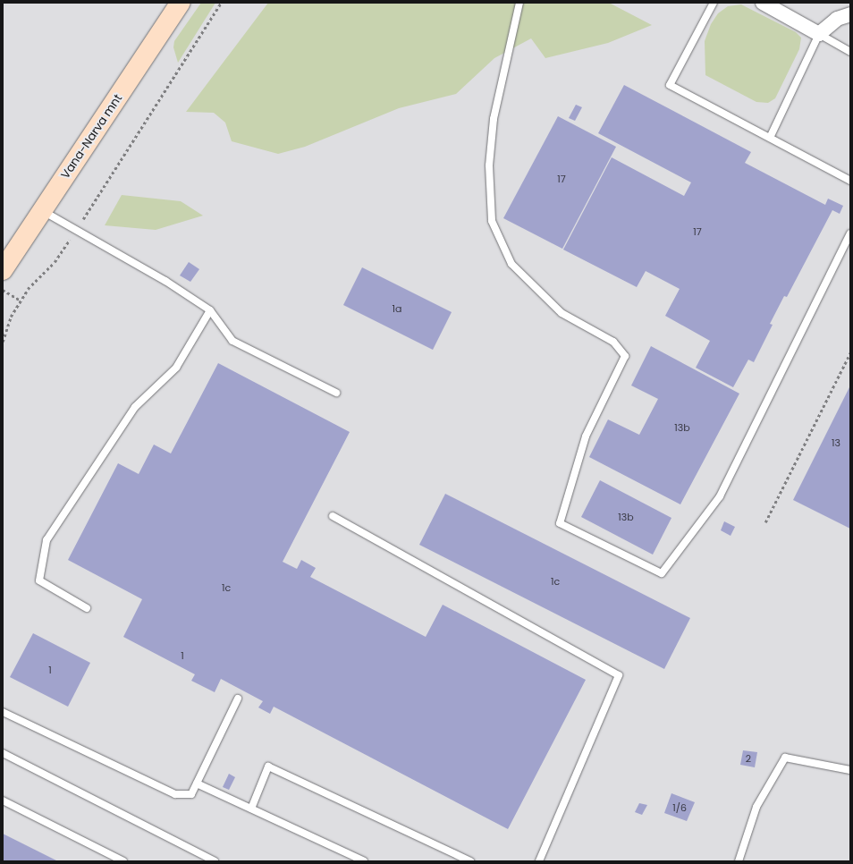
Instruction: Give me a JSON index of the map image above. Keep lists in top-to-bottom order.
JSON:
{
  "streets": {
    "main road": ["Vana-Narva mnt"]
  },
  "house_numbers": [
    "17",
    "17",
    "1a",
    "13b",
    "13",
    "13b",
    "1c",
    "1c",
    "1",
    "1",
    "2",
    "1/6"
  ]
}
